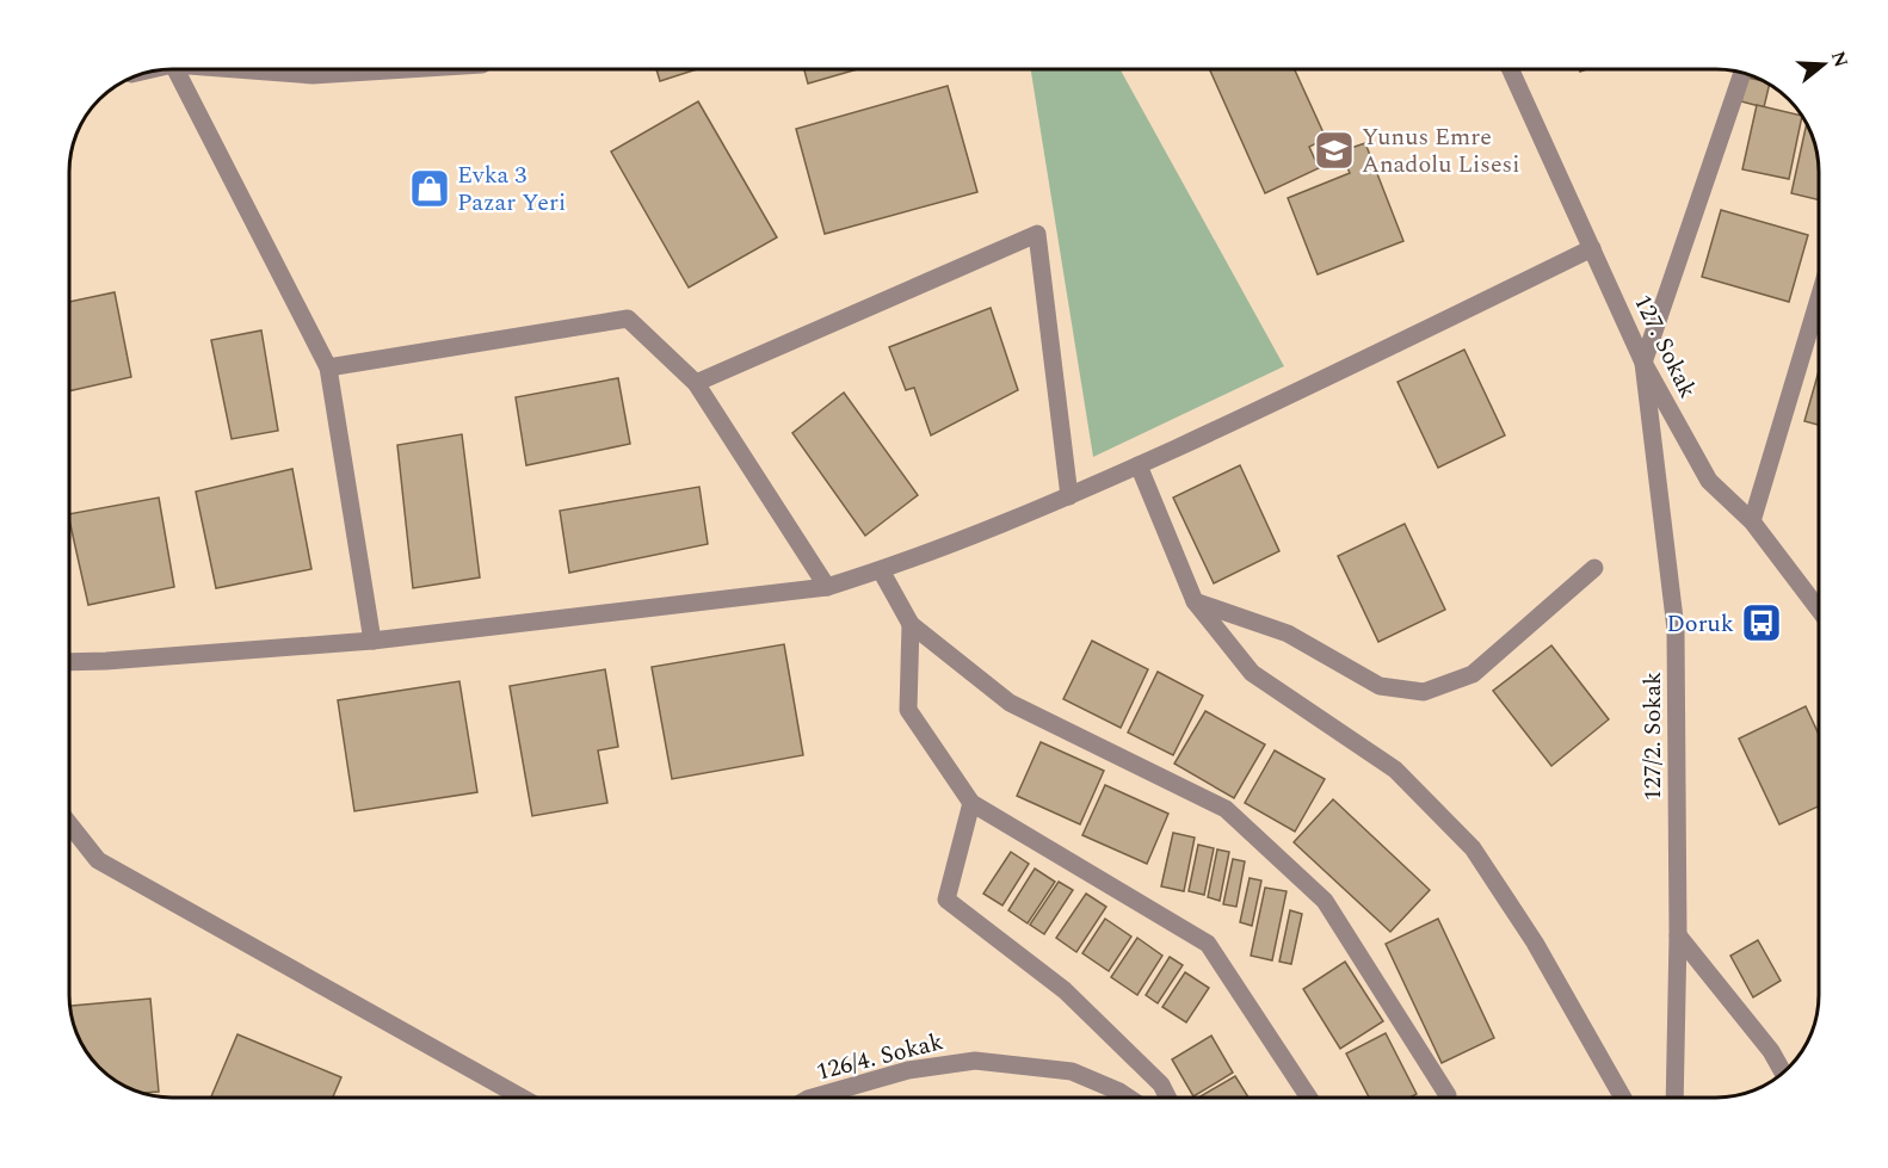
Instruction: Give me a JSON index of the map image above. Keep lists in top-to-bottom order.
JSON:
{
  "streets": {
    "street": ["127. Sokak", "127/2. Sokak", "126/4. Sokak"]
  },
  "crossings": [
    ["127. Sokak", "127/2. Sokak"]
  ],
  "places": {
    "school or university": ["Yunus Emre Anadolu Lisesi"],
    "shop": ["Evka 3 Pazar Yeri"],
    "bus stop": ["Doruk"]
  },
  "north": "right"
}
